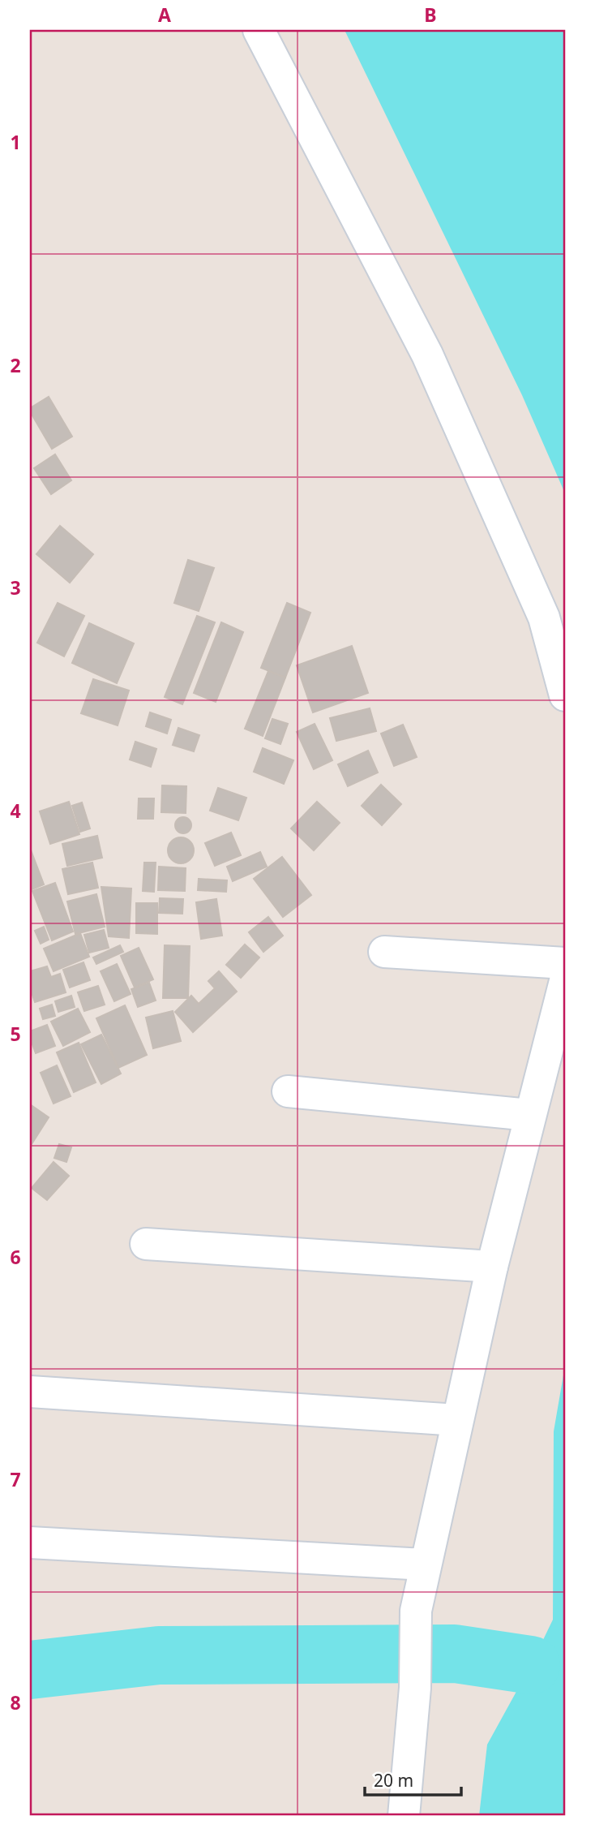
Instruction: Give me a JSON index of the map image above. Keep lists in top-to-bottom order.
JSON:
{
  "scale_bar": "20 m",
  "grid": {
    "columns": ["A", "B"],
    "rows": [
      "1",
      "2",
      "3",
      "4",
      "5",
      "6",
      "7",
      "8"
    ]
  }
}
